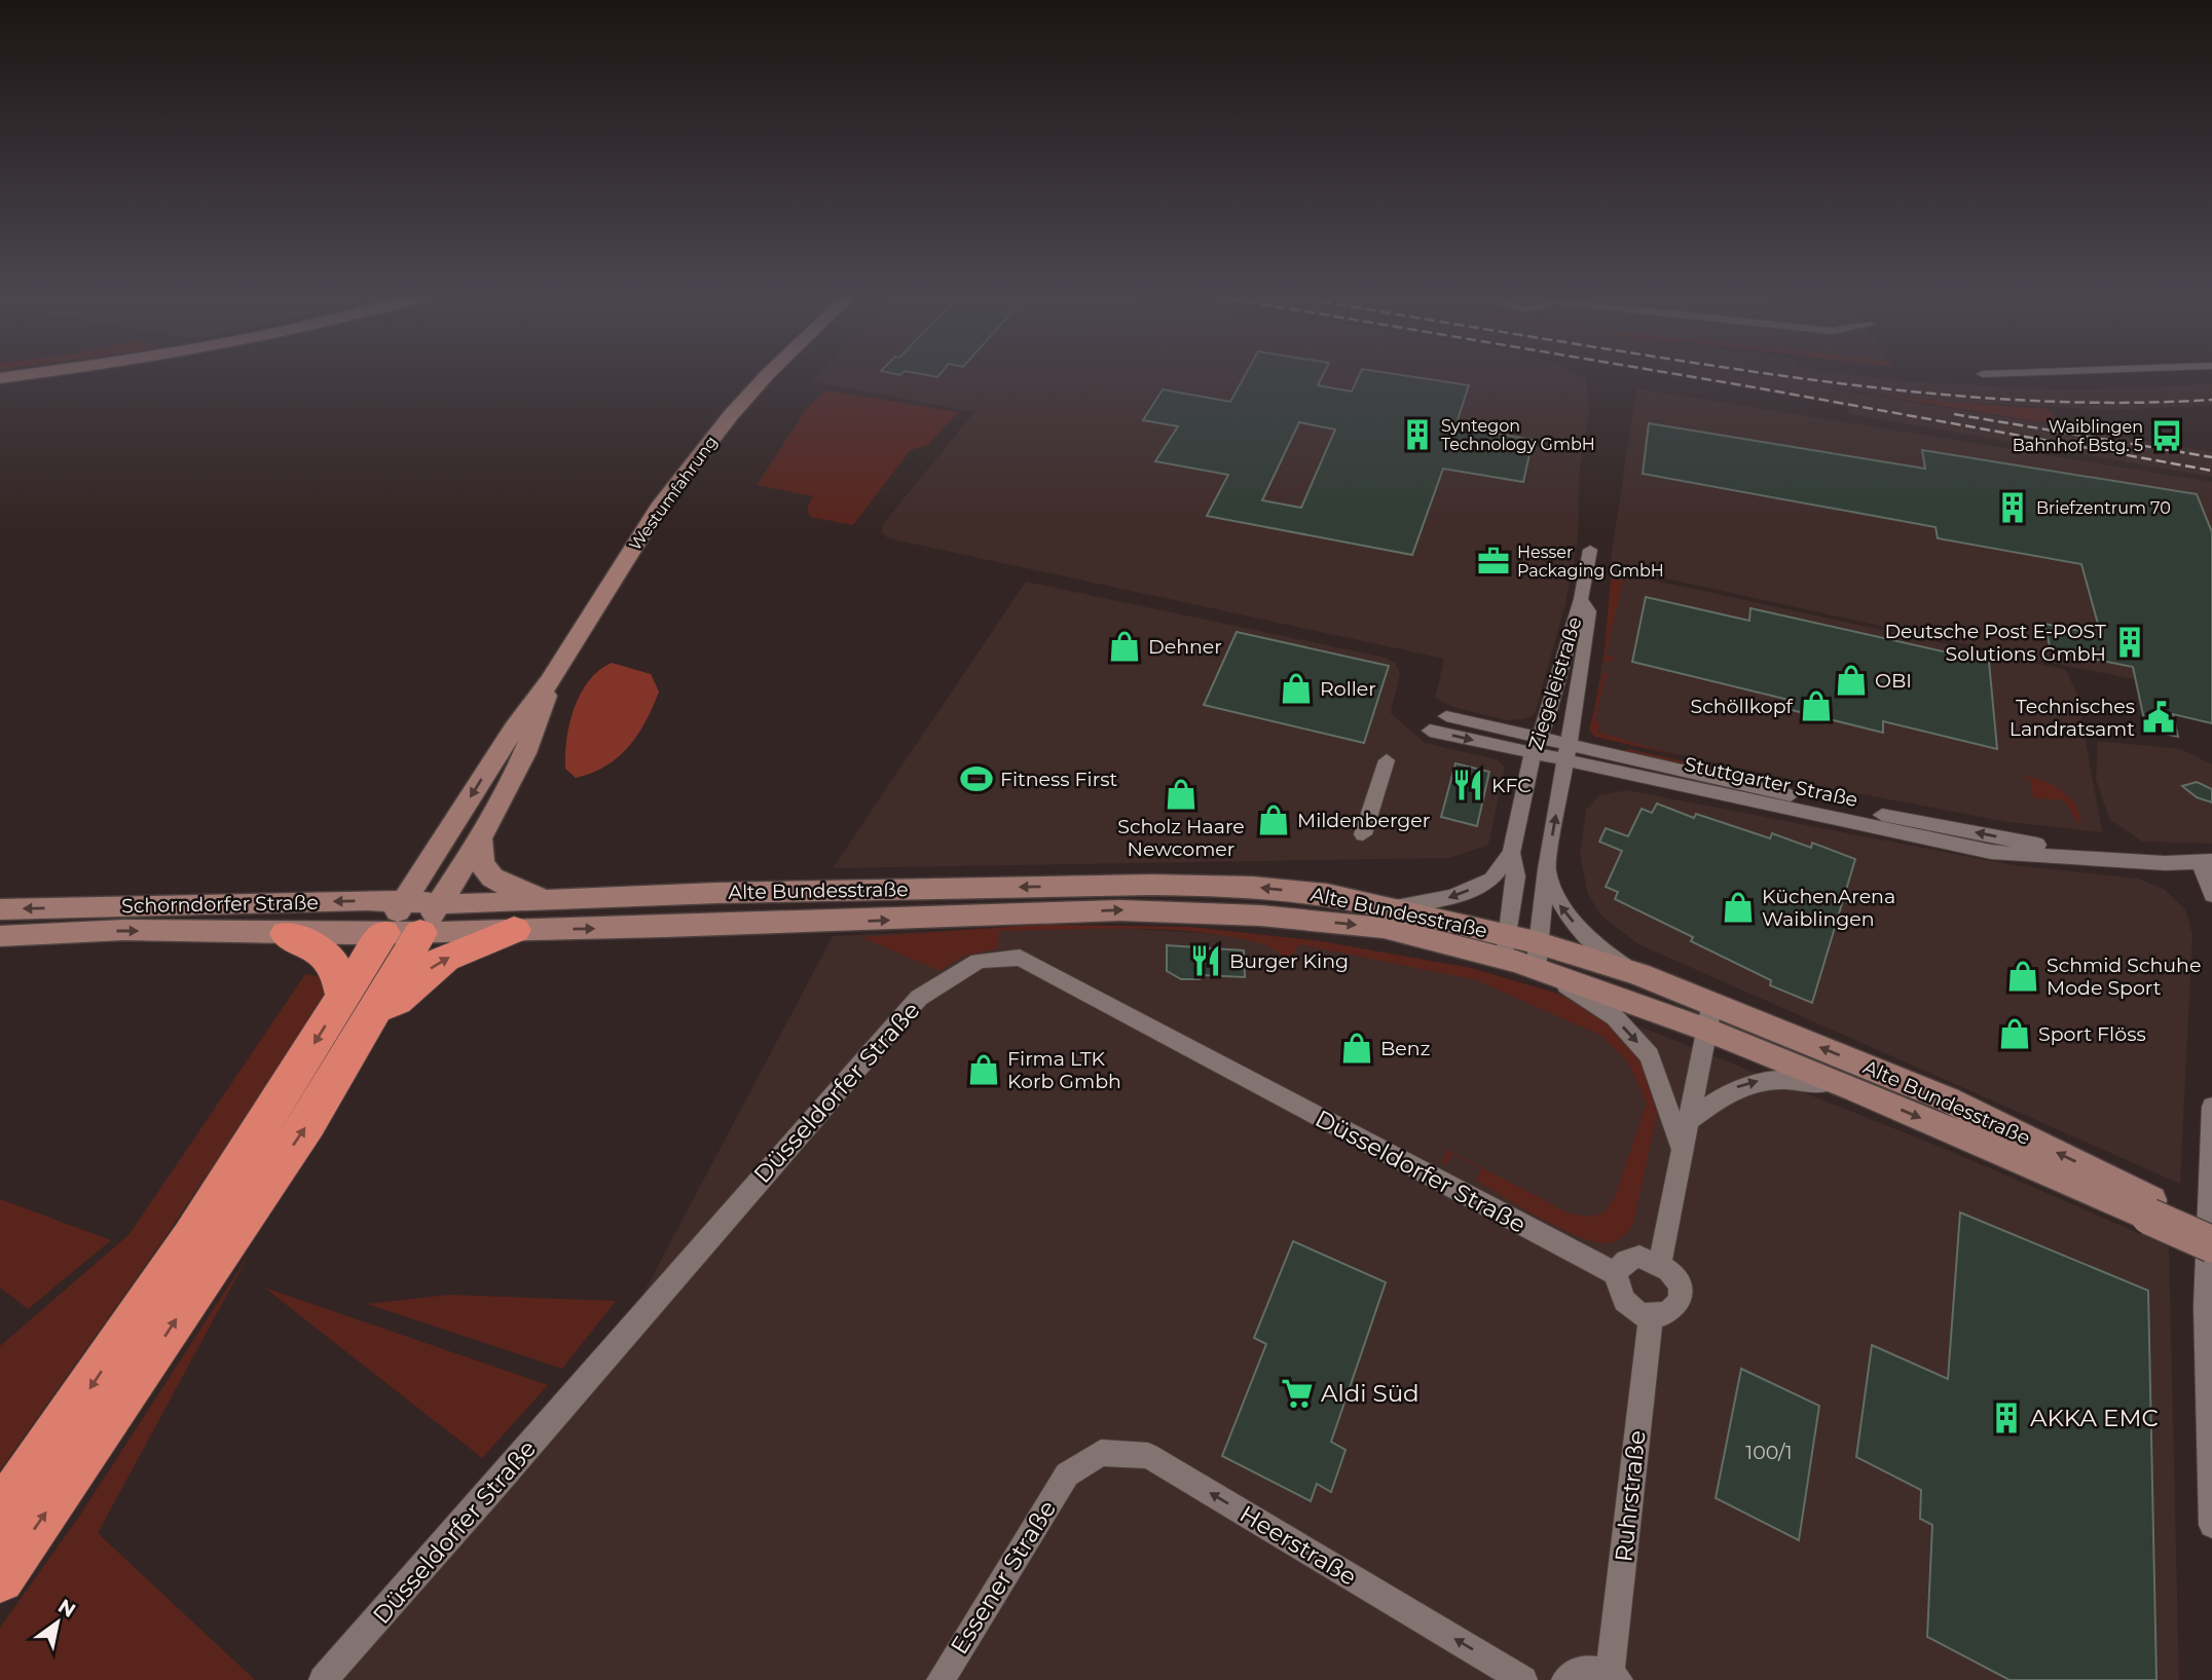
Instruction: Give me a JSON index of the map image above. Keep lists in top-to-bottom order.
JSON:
{
  "streets": {
    "main road": ["Westumfahrung", "Alte Bundesstraße", "Schorndorfer Straße"],
    "street": [
      "Ziegeleistraße",
      "Stuttgarter Straße",
      "Düsseldorfer Straße",
      "Ruhrstraße",
      "Heerstraße",
      "Essener Straße"
    ]
  },
  "crossings": [
    ["Westumfahrung", "Alte Bundesstraße"],
    ["Westumfahrung", "Schorndorfer Straße"],
    ["Ziegeleistraße", "Stuttgarter Straße"],
    ["Ziegeleistraße", "Alte Bundesstraße"],
    ["Alte Bundesstraße", "Schorndorfer Straße"],
    ["Düsseldorfer Straße", "Ruhrstraße"],
    ["Heerstraße", "Essener Straße"]
  ],
  "one_way": ["Heerstraße"],
  "places": {
    "building": [
      "Syntegon Technology GmbH",
      "Briefzentrum 70",
      "Deutsche Post E-POST Solutions GmbH",
      "AKKA EMC"
    ],
    "bus stop": ["Waiblingen Bahnhof Bstg. 5"],
    "office": ["Hesser Packaging GmbH"],
    "shop": [
      "Dehner",
      "OBI",
      "Roller",
      "Schöllkopf",
      "Scholz Haare Newcomer",
      "Mildenberger",
      "KüchenArena Waiblingen",
      "Schmid Schuhe Mode Sport",
      "Sport Flöss",
      "Benz",
      "Firma LTK Korb Gmbh"
    ],
    "public building": ["Technisches Landratsamt"],
    "sports": ["Fitness First"],
    "restaurant": ["KFC", "Burger King"],
    "supermarket": ["Aldi Süd"]
  },
  "house_numbers": ["100/1"],
  "north": "top right"
}
